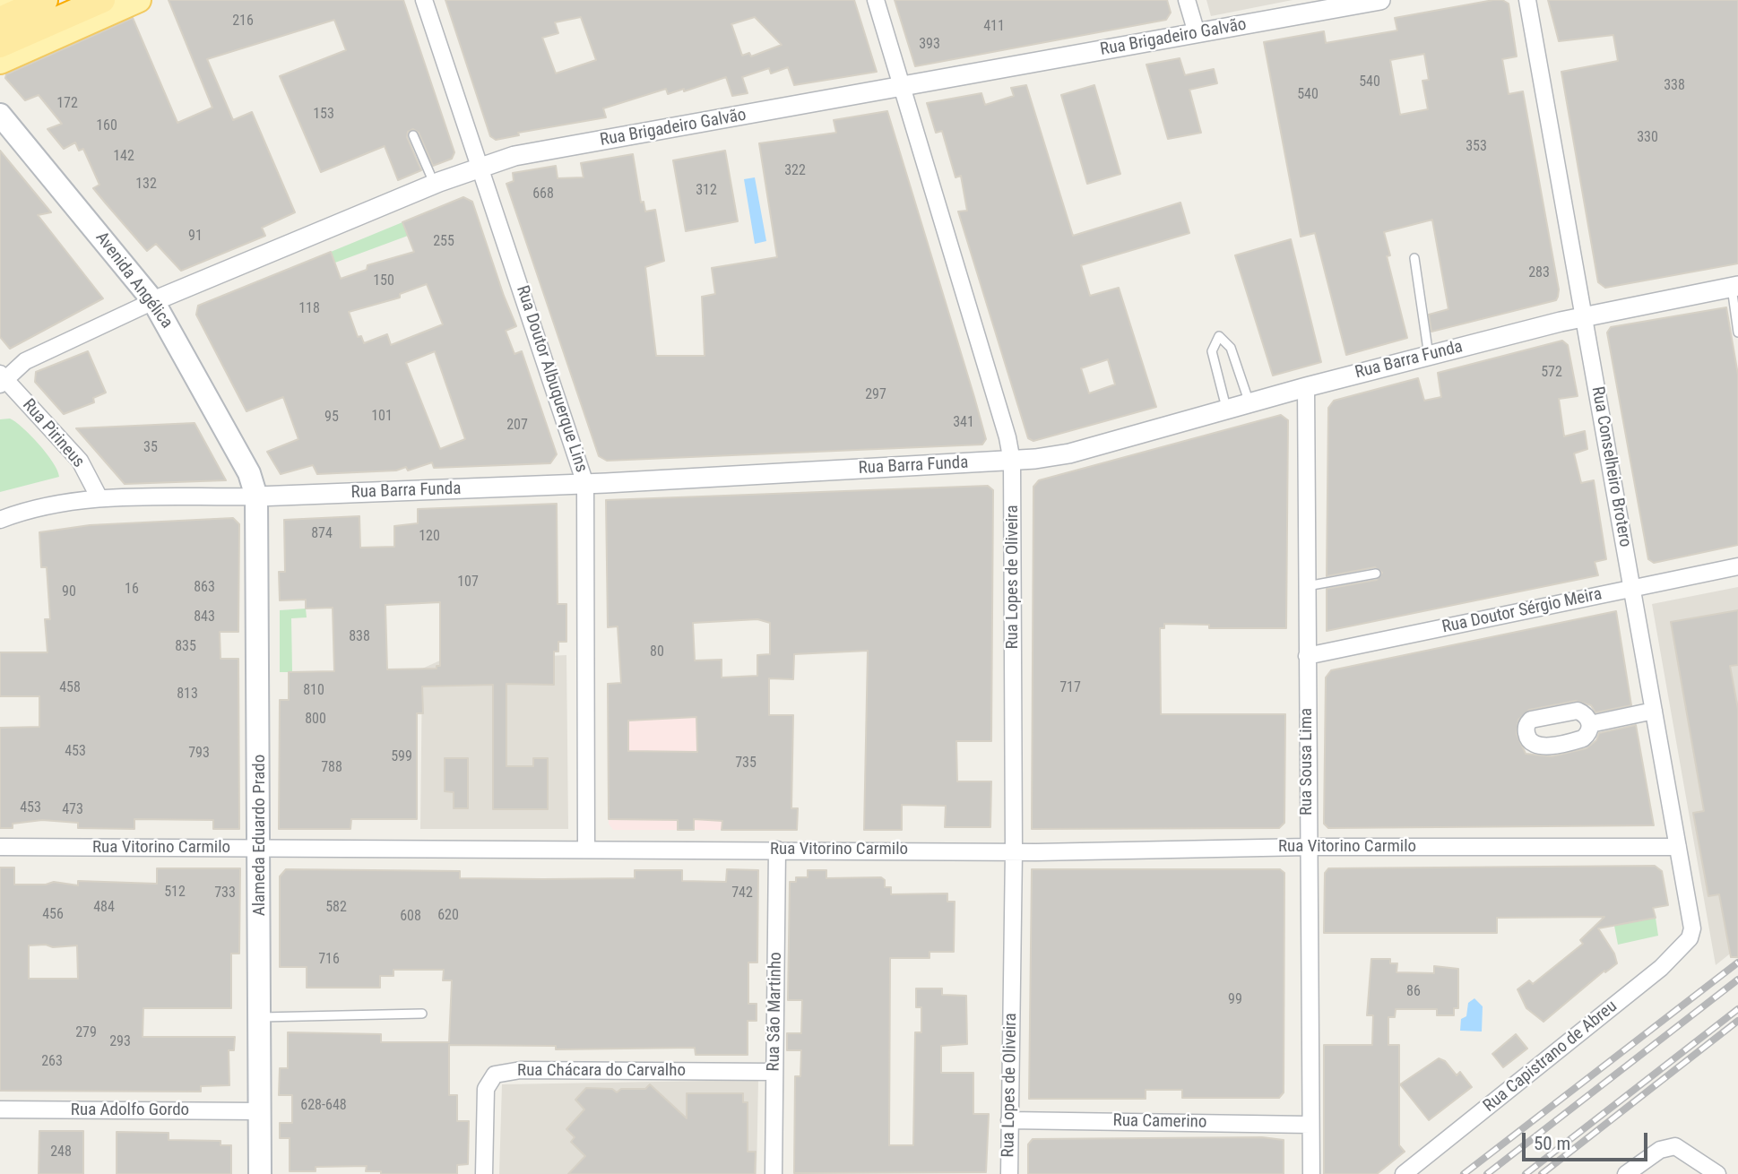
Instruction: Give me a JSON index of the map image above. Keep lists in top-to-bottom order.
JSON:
{
  "streets": {
    "main road": ["Avenida Angélica", "Alameda Eduardo Prado"],
    "street": [
      "Rua Brigadeiro Galvão",
      "Rua Barra Funda",
      "Rua Doutor Albuquerque Lins",
      "Rua Pirineus",
      "Rua Conselheiro Brotero",
      "Rua Lopes de Oliveira",
      "Rua Doutor Sérgio Meira",
      "Rua Sousa Lima",
      "Rua Vitorino Carmilo",
      "Rua São Martinho",
      "Rua Capistrano de Abreu",
      "Rua Chácara do Carvalho",
      "Rua Adolfo Gordo",
      "Rua Camerino"
    ]
  },
  "crossings": [
    ["Rua Brigadeiro Galvão", "Avenida Angélica"],
    ["Rua Brigadeiro Galvão", "Rua Doutor Albuquerque Lins"],
    ["Rua Brigadeiro Galvão", "Rua Pirineus"],
    ["Rua Brigadeiro Galvão", "Rua Lopes de Oliveira"],
    ["Avenida Angélica", "Rua Barra Funda"],
    ["Avenida Angélica", "Alameda Eduardo Prado"],
    ["Rua Barra Funda", "Rua Doutor Albuquerque Lins"],
    ["Rua Barra Funda", "Rua Pirineus"],
    ["Rua Barra Funda", "Rua Conselheiro Brotero"],
    ["Rua Barra Funda", "Rua Lopes de Oliveira"],
    ["Rua Barra Funda", "Rua Sousa Lima"],
    ["Rua Barra Funda", "Alameda Eduardo Prado"],
    ["Rua Doutor Albuquerque Lins", "Rua Vitorino Carmilo"],
    ["Rua Conselheiro Brotero", "Rua Doutor Sérgio Meira"],
    ["Rua Conselheiro Brotero", "Rua Vitorino Carmilo"],
    ["Rua Conselheiro Brotero", "Rua Capistrano de Abreu"],
    ["Rua Lopes de Oliveira", "Rua Vitorino Carmilo"],
    ["Rua Lopes de Oliveira", "Rua Camerino"],
    ["Rua Doutor Sérgio Meira", "Rua Sousa Lima"],
    ["Rua Sousa Lima", "Rua Vitorino Carmilo"],
    ["Rua Sousa Lima", "Rua Camerino"],
    ["Alameda Eduardo Prado", "Rua Vitorino Carmilo"],
    ["Alameda Eduardo Prado", "Rua Adolfo Gordo"],
    ["Rua Vitorino Carmilo", "Rua São Martinho"],
    ["Rua São Martinho", "Rua Chácara do Carvalho"]
  ],
  "house_numbers": [
    "216",
    "411",
    "393",
    "540",
    "338",
    "540",
    "172",
    "153",
    "160",
    "330",
    "353",
    "142",
    "322",
    "132",
    "312",
    "668",
    "91",
    "255",
    "283",
    "150",
    "118",
    "572",
    "297",
    "101",
    "95",
    "341",
    "207",
    "35",
    "874",
    "120",
    "107",
    "863",
    "16",
    "90",
    "843",
    "838",
    "835",
    "80",
    "458",
    "717",
    "810",
    "813",
    "800",
    "453",
    "793",
    "599",
    "735",
    "788",
    "453",
    "473",
    "512",
    "733",
    "742",
    "484",
    "582",
    "456",
    "620",
    "608",
    "716",
    "86",
    "99",
    "279",
    "293",
    "263",
    "628-648",
    "248"
  ],
  "scale_bar": "50 m"
}
